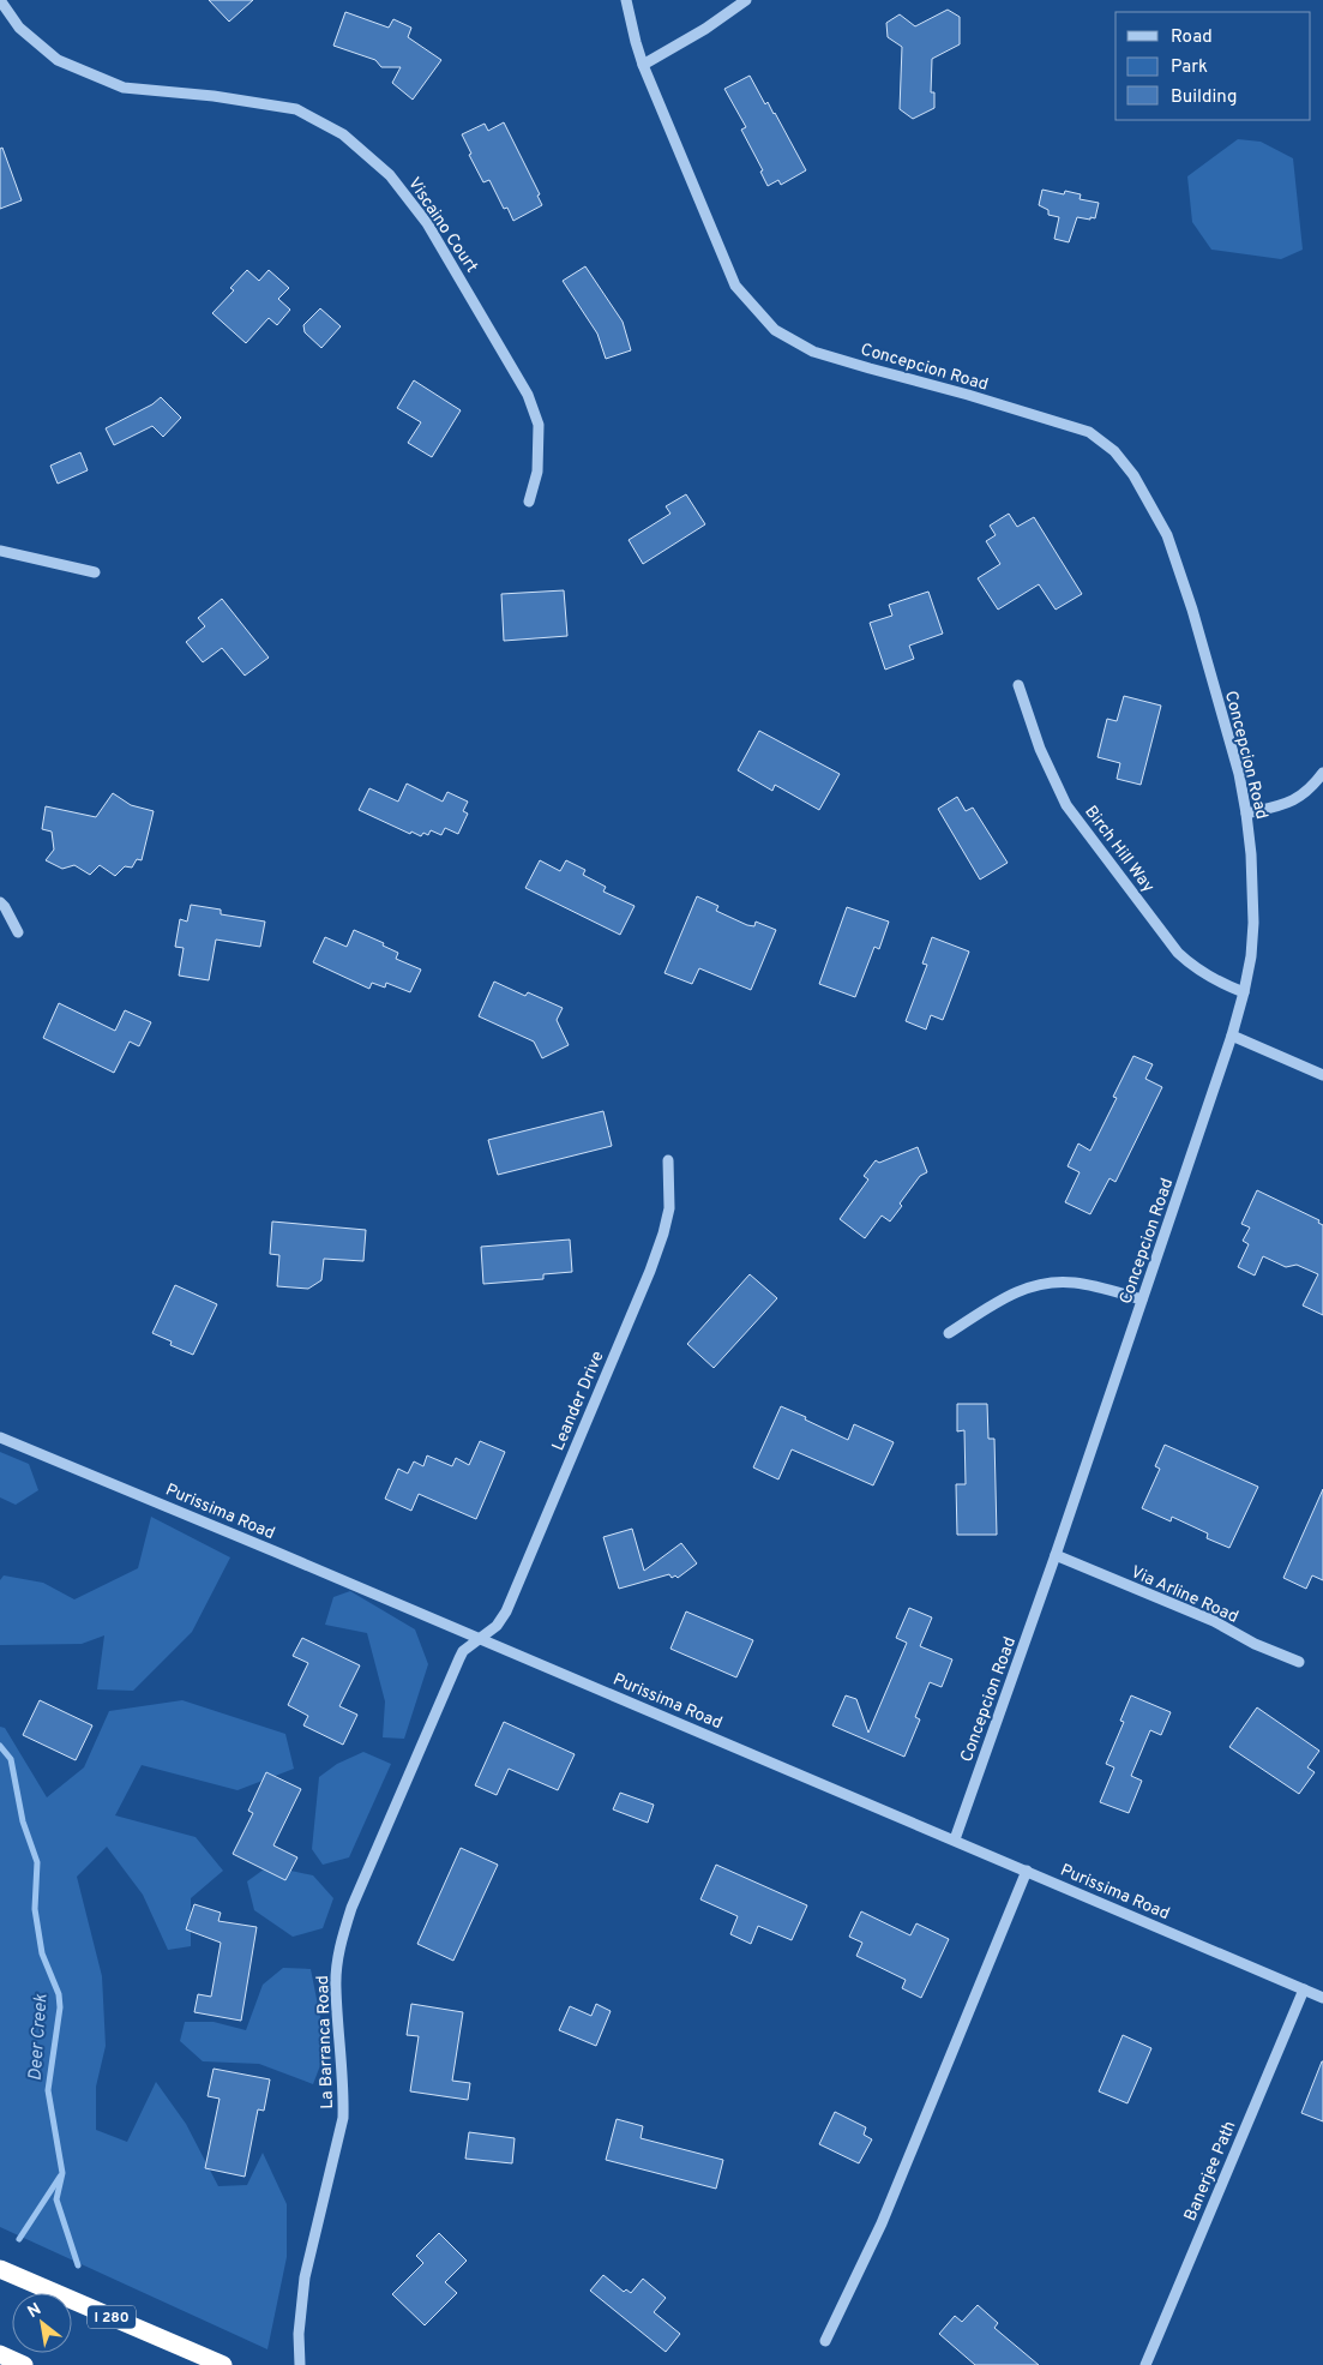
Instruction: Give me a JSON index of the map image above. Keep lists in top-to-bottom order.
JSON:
{
  "streets": {
    "highway": ["I 280"],
    "street": [
      "Viscaino Court",
      "Concepcion Road",
      "Birch Hill Way",
      "Leander Drive",
      "Purissima Road",
      "Via Arline Road",
      "La Barranca Road",
      "Banerjee Path"
    ]
  },
  "crossings": [
    ["Concepcion Road", "Birch Hill Way"],
    ["Concepcion Road", "Purissima Road"],
    ["Concepcion Road", "Via Arline Road"],
    ["Leander Drive", "Purissima Road"],
    ["Leander Drive", "La Barranca Road"],
    ["Purissima Road", "La Barranca Road"],
    ["Purissima Road", "Banerjee Path"]
  ],
  "water": ["Deer Creek"],
  "legend": ["Road", "Park", "Building"],
  "north": "top left"
}
